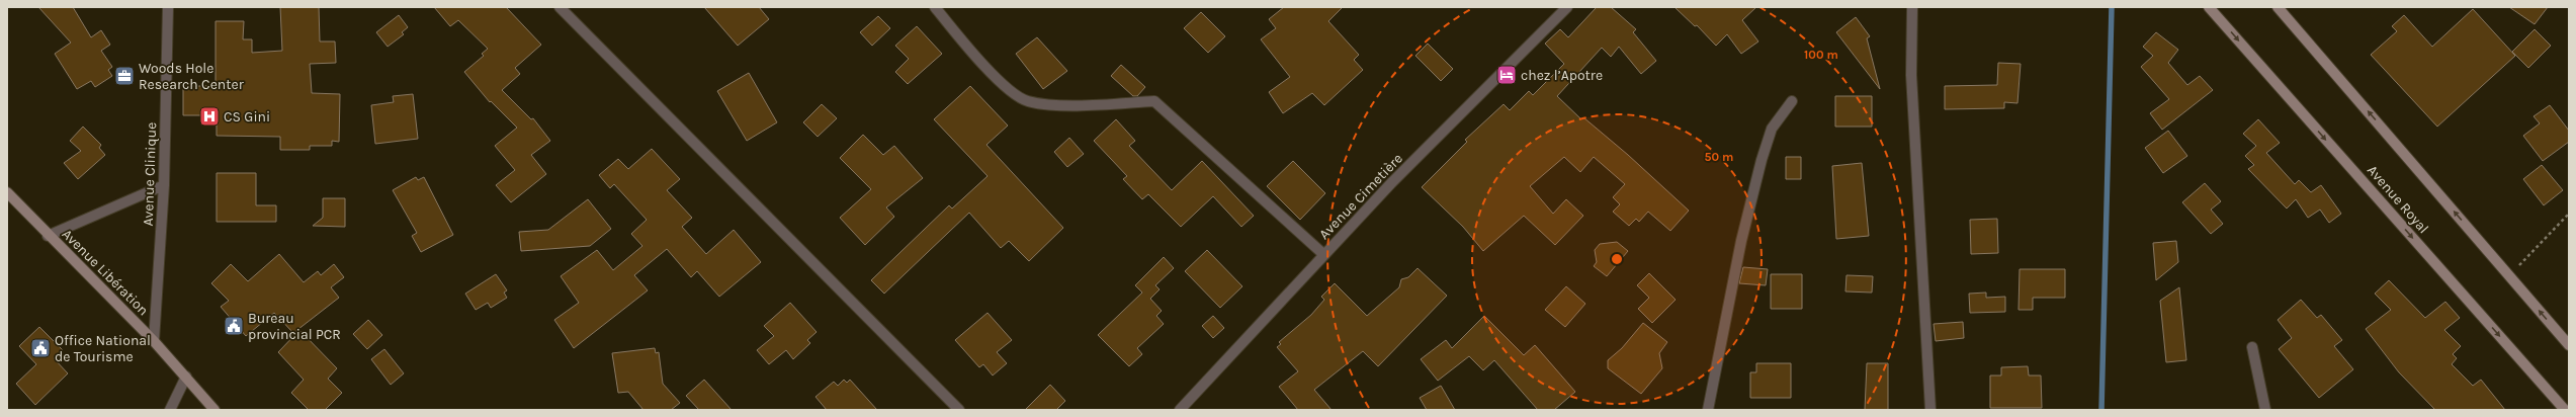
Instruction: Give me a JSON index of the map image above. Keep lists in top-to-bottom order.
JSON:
{
  "streets": {
    "street": [
      "Avenue Clinique",
      "Avenue Cimetière",
      "Avenue Royal",
      "Avenue Libération"
    ]
  },
  "crossings": [
    ["Avenue Clinique", "Avenue Libération"]
  ],
  "places": {
    "hotel": ["chez l’Apotre"],
    "office": ["Woods Hole Research Center"],
    "hospital": ["CS Gini"],
    "public building": ["Bureau provincial PCR", "Office National de Tourisme"]
  },
  "rings": ["100 m", "50 m"]
}
